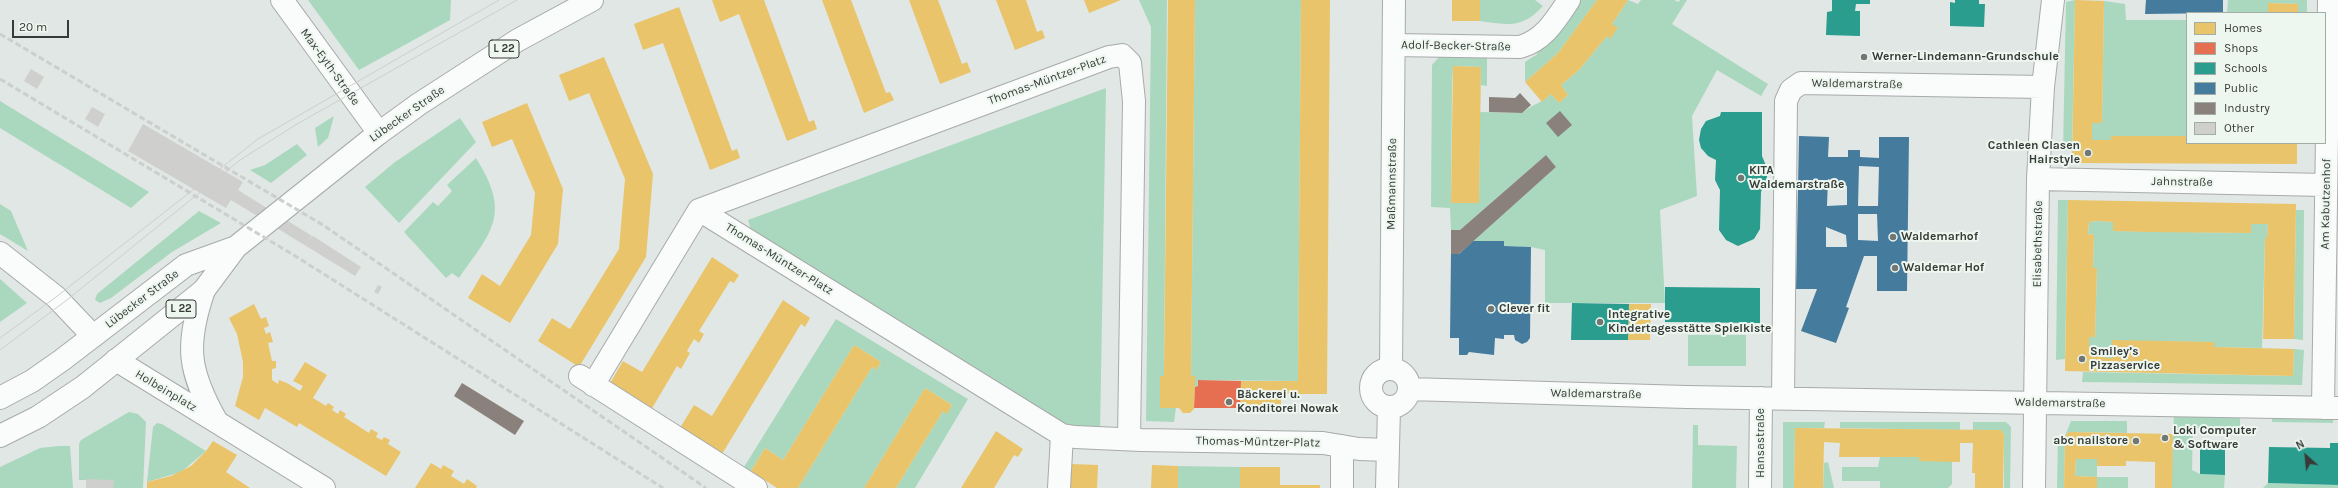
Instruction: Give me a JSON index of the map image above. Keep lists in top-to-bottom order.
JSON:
{
  "streets": {
    "street": [
      "Adolf-Becker-Straße",
      "L 22",
      "Max-Eyth-Straße",
      "Thomas-Müntzer-Platz",
      "Waldemarstraße",
      "Lübecker Straße",
      "Jahnstraße",
      "Maßmannstraße",
      "Am Kabutzenhof",
      "Elisabethstraße",
      "Holbeinplatz",
      "Hansastraße"
    ]
  },
  "crossings": [
    ["Adolf-Becker-Straße", "Maßmannstraße"],
    ["L 22", "Lübecker Straße"],
    ["L 22", "Holbeinplatz"],
    ["Max-Eyth-Straße", "Lübecker Straße"],
    ["Waldemarstraße", "Maßmannstraße"],
    ["Waldemarstraße", "Am Kabutzenhof"],
    ["Waldemarstraße", "Elisabethstraße"],
    ["Waldemarstraße", "Hansastraße"],
    ["Lübecker Straße", "Holbeinplatz"],
    ["Jahnstraße", "Am Kabutzenhof"],
    ["Jahnstraße", "Elisabethstraße"]
  ],
  "places": [
    "Werner-Lindemann-Grundschule",
    "Cathleen Clasen Hairstyle",
    "KITA Waldemarstraße",
    "Waldemarhof",
    "Waldemar Hof",
    "Clever fit",
    "Integrative Kindertagesstätte Spielkiste",
    "Smiley’s Pizzaservice",
    "Bäckerei u. Konditorei Nowak",
    "Loki Computer & Software",
    "abc nailstore"
  ],
  "legend": [
    "Homes",
    "Shops",
    "Schools",
    "Public",
    "Industry",
    "Other"
  ],
  "scale_bar": "20 m",
  "north": "top left"
}
